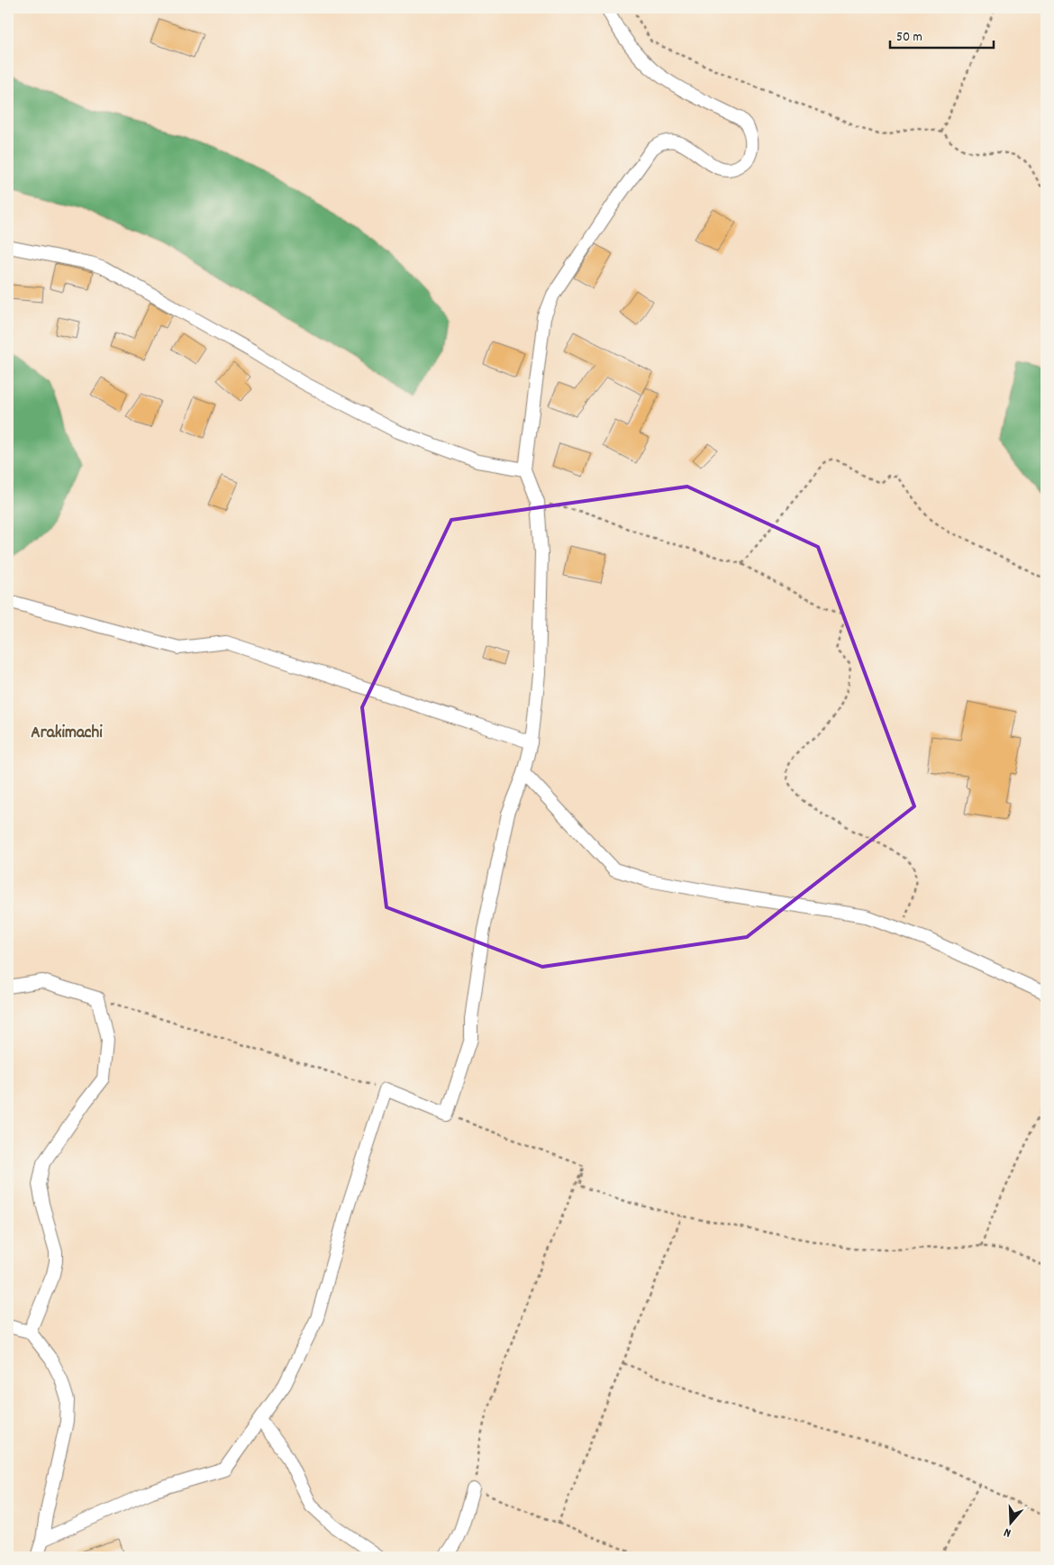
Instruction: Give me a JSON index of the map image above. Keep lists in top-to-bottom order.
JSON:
{
  "districts": ["Arakimachi"],
  "scale_bar": "50 m",
  "north": "bottom"
}
